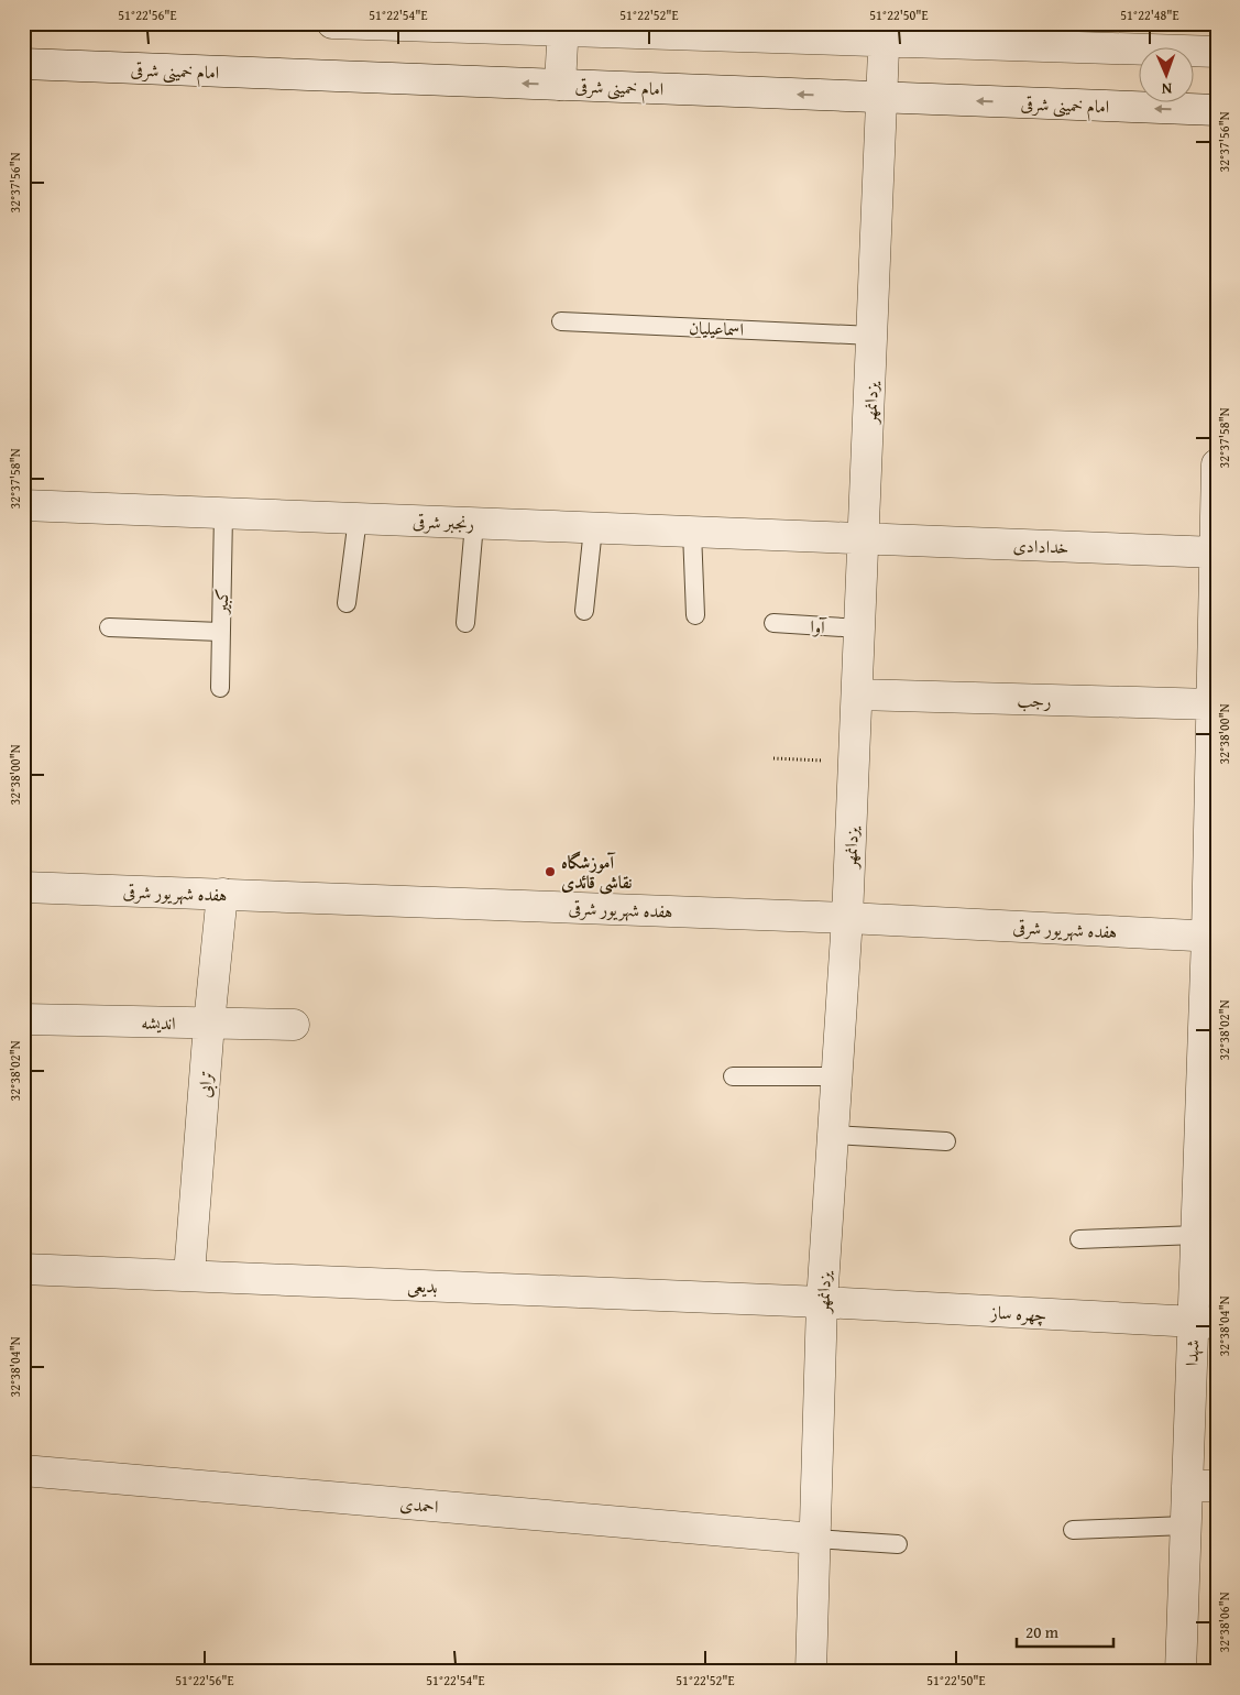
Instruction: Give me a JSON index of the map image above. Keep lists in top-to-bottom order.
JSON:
{
  "streets": {
    "street": [
      "امام خمینی شرقی",
      "یزدانمهر",
      "رنجبر شرقی",
      "خدادادی",
      "رجب",
      "هفده شهریور شرقی",
      "اندیشه",
      "ترابی",
      "بدیعی",
      "چهره ساز",
      "شهدا",
      "احمدی"
    ],
    "lane": ["اسماعیلیان", "کبیر", "آوا"]
  },
  "crossings": [
    ["امام خمینی شرقی", "یزدانمهر"],
    ["اسماعیلیان", "یزدانمهر"],
    ["یزدانمهر", "رنجبر شرقی"],
    ["یزدانمهر", "خدادادی"],
    ["یزدانمهر", "آوا"],
    ["یزدانمهر", "رجب"],
    ["یزدانمهر", "هفده شهریور شرقی"],
    ["یزدانمهر", "بدیعی"],
    ["یزدانمهر", "چهره ساز"],
    ["یزدانمهر", "احمدی"],
    ["رنجبر شرقی", "خدادادی"],
    ["رنجبر شرقی", "کبیر"],
    ["خدادادی", "شهدا"],
    ["رجب", "شهدا"],
    ["هفده شهریور شرقی", "ترابی"],
    ["هفده شهریور شرقی", "شهدا"],
    ["اندیشه", "ترابی"],
    ["ترابی", "بدیعی"],
    ["بدیعی", "چهره ساز"],
    ["چهره ساز", "شهدا"]
  ],
  "places": ["آموزشگاه نقاشی قائدی"],
  "scale_bar": "20 m",
  "north": "bottom",
  "coordinates": [
    "51°22'56\"E",
    "51°22'54\"E",
    "51°22'52\"E",
    "51°22'50\"E",
    "51°22'48\"E",
    "32°37'56\"N",
    "32°37'58\"N",
    "32°38'00\"N",
    "32°38'02\"N",
    "32°38'04\"N",
    "32°38'06\"N"
  ]
}
